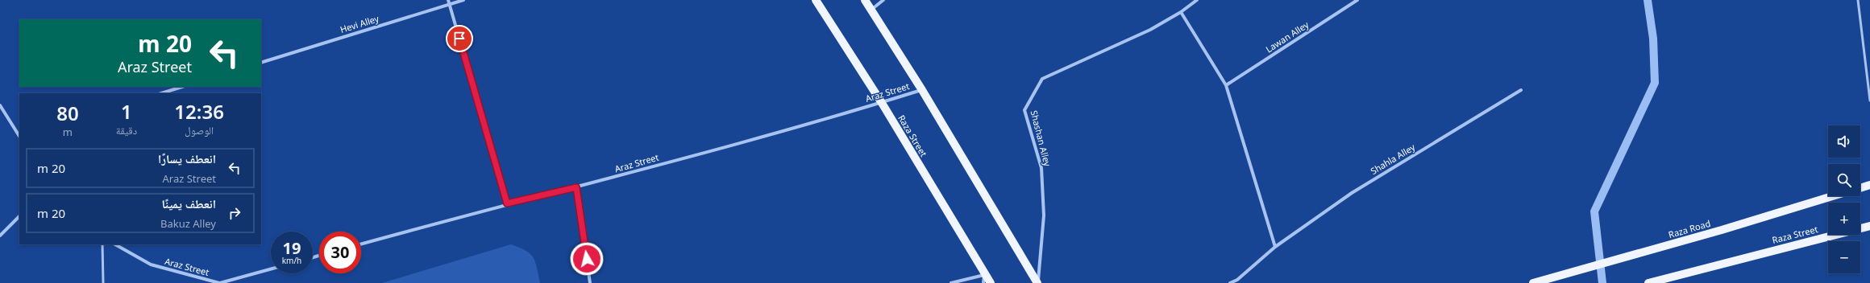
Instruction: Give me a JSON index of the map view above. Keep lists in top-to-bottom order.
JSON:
{
  "streets": {
    "main road": ["Raza Street", "Raza Road"],
    "street": [
      "Hevi Alley",
      "Lawan Alley",
      "Araz Street",
      "Shashan Alley",
      "Shahla Alley"
    ]
  },
  "crossings": [
    ["Araz Street", "Raza Street"]
  ],
  "page": {
    "turn": ["20 m", "Araz Street"],
    "eta": [
      "12:36",
      "الوصول",
      "1",
      "دقيقة",
      "80",
      "m"
    ],
    "map_buttons": ["+", "−"],
    "list": [
      {
        "name": "انعطف يسارًا",
        "note": "Araz Street",
        "value": "20 m"
      },
      {
        "name": "انعطف يمينًا",
        "note": "Bakuz Alley",
        "value": "20 m"
      }
    ],
    "speed": "19 km/h",
    "limit": "30"
  }
}
